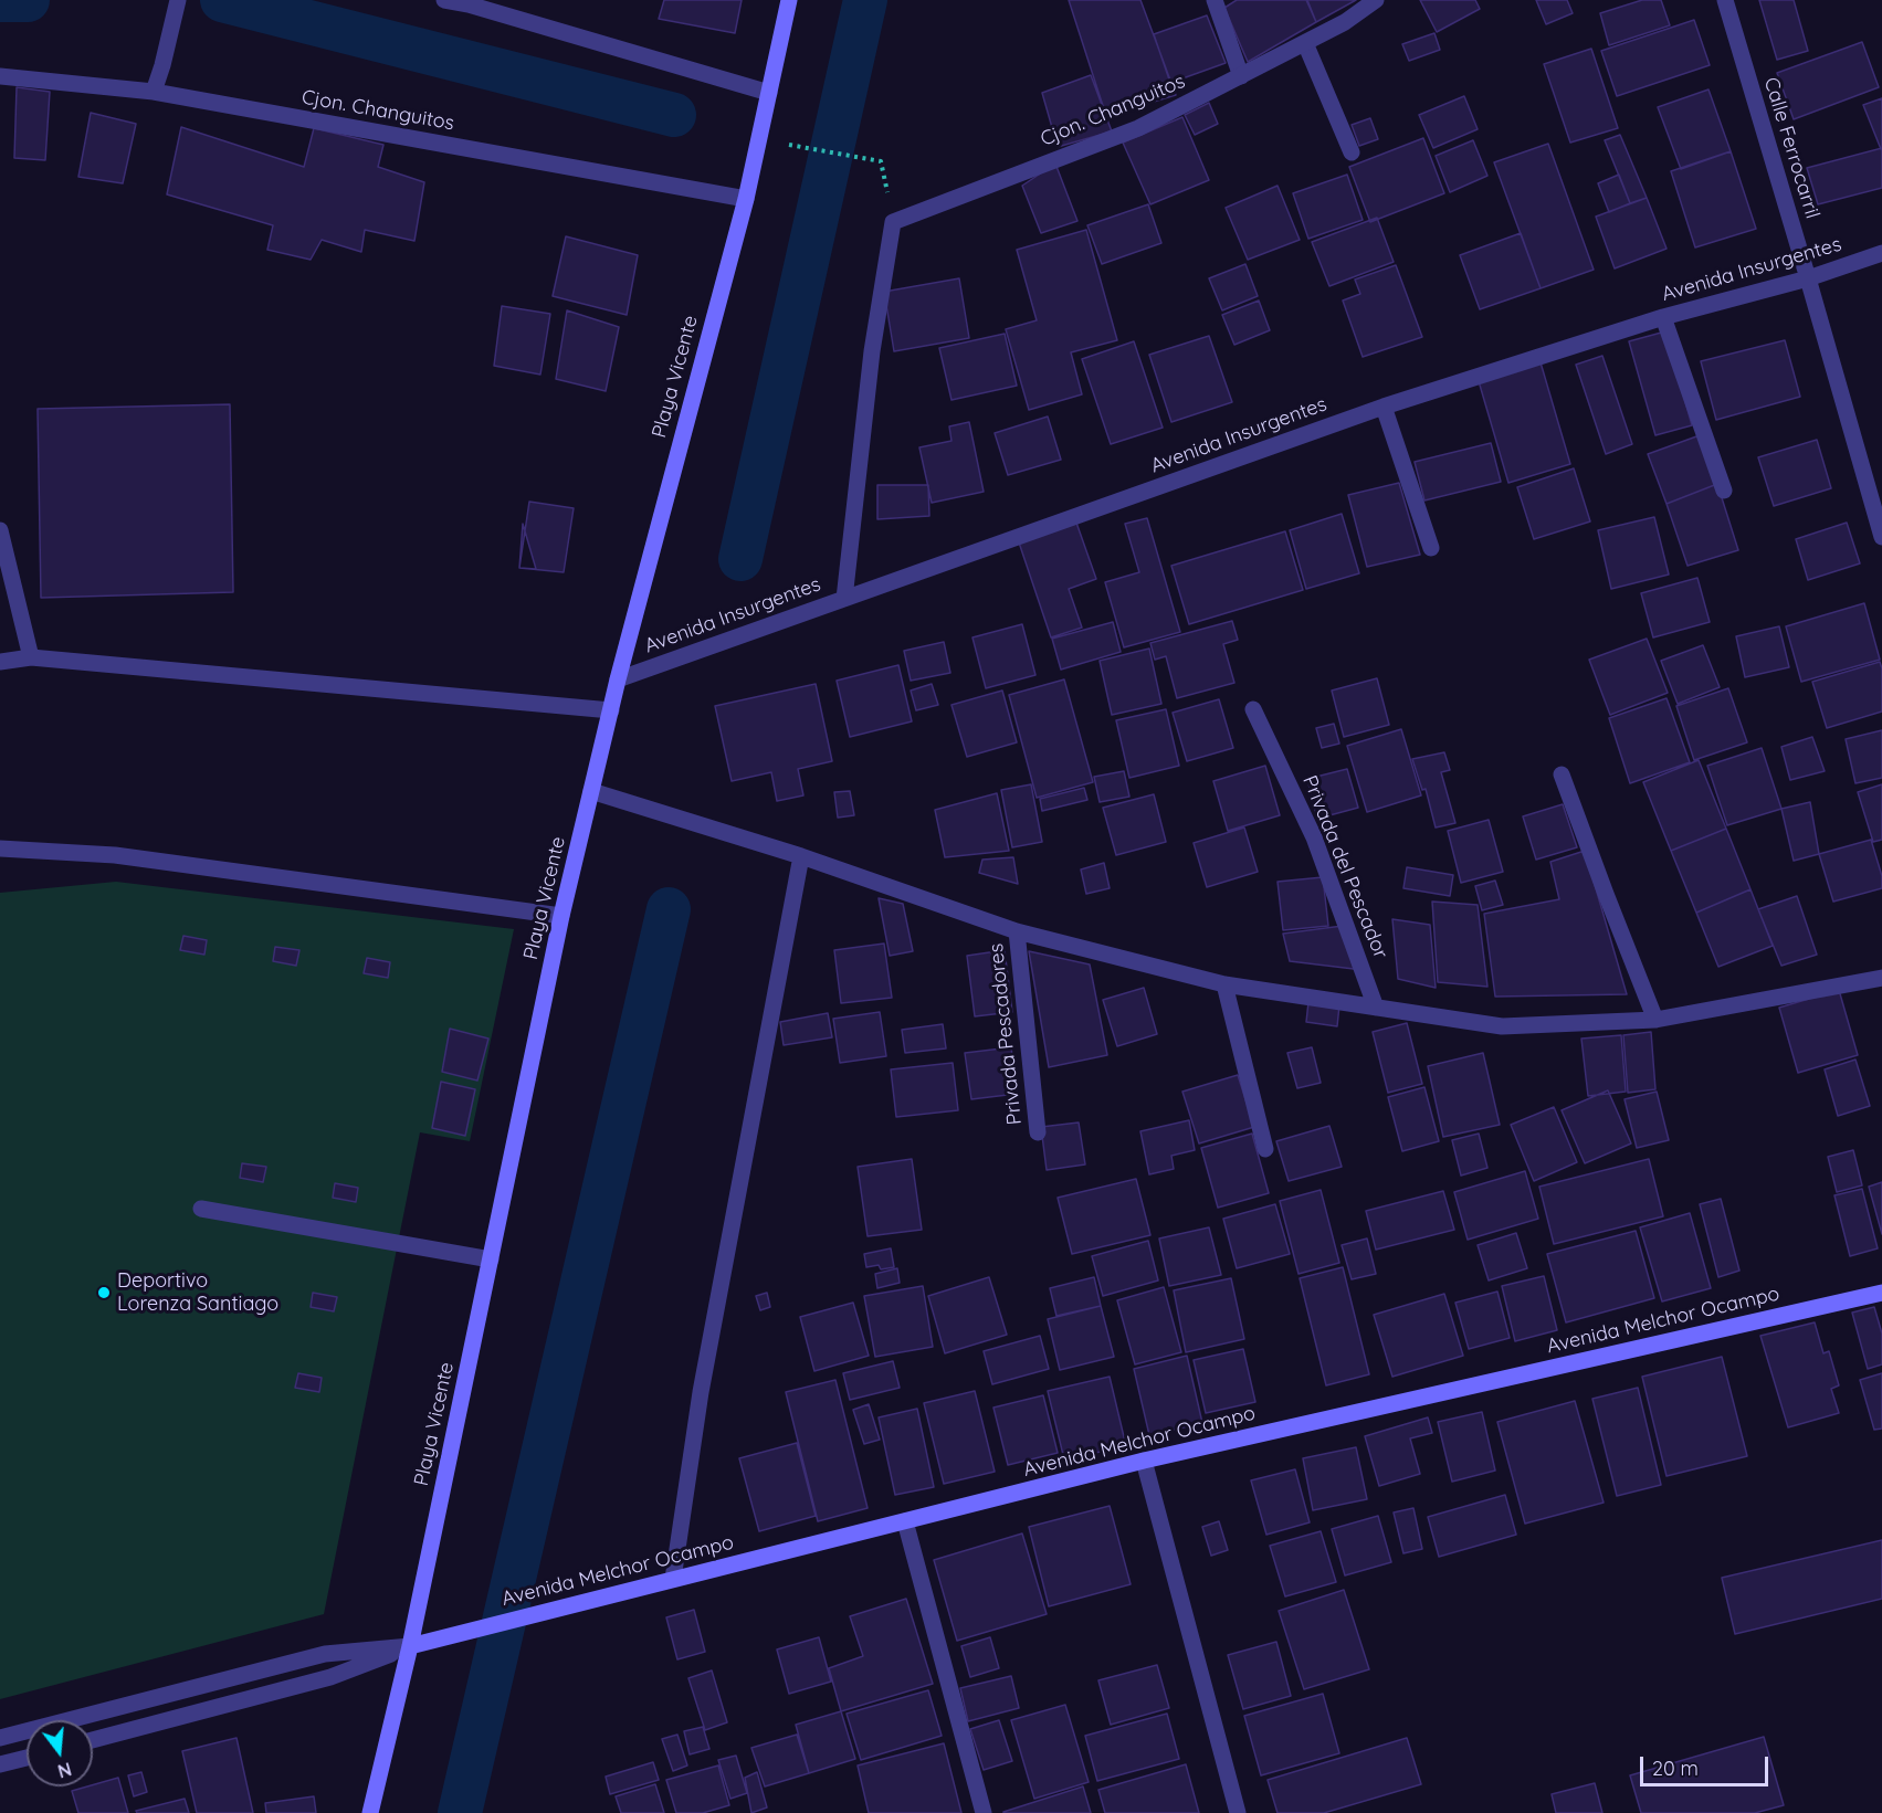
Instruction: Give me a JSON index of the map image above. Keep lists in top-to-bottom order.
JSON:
{
  "streets": {
    "street": [
      "Cjon. Changuitos",
      "Calle Ferrocarril",
      "Avenida Insurgentes",
      "Playa Vicente",
      "Privada del Pescador",
      "Privada Pescadores",
      "Avenida Melchor Ocampo"
    ]
  },
  "crossings": [
    ["Cjon. Changuitos", "Avenida Insurgentes"],
    ["Cjon. Changuitos", "Playa Vicente"],
    ["Calle Ferrocarril", "Avenida Insurgentes"],
    ["Avenida Insurgentes", "Playa Vicente"],
    ["Playa Vicente", "Avenida Melchor Ocampo"]
  ],
  "places": ["Deportivo Lorenza Santiago"],
  "scale_bar": "20 m",
  "north": "bottom"
}
